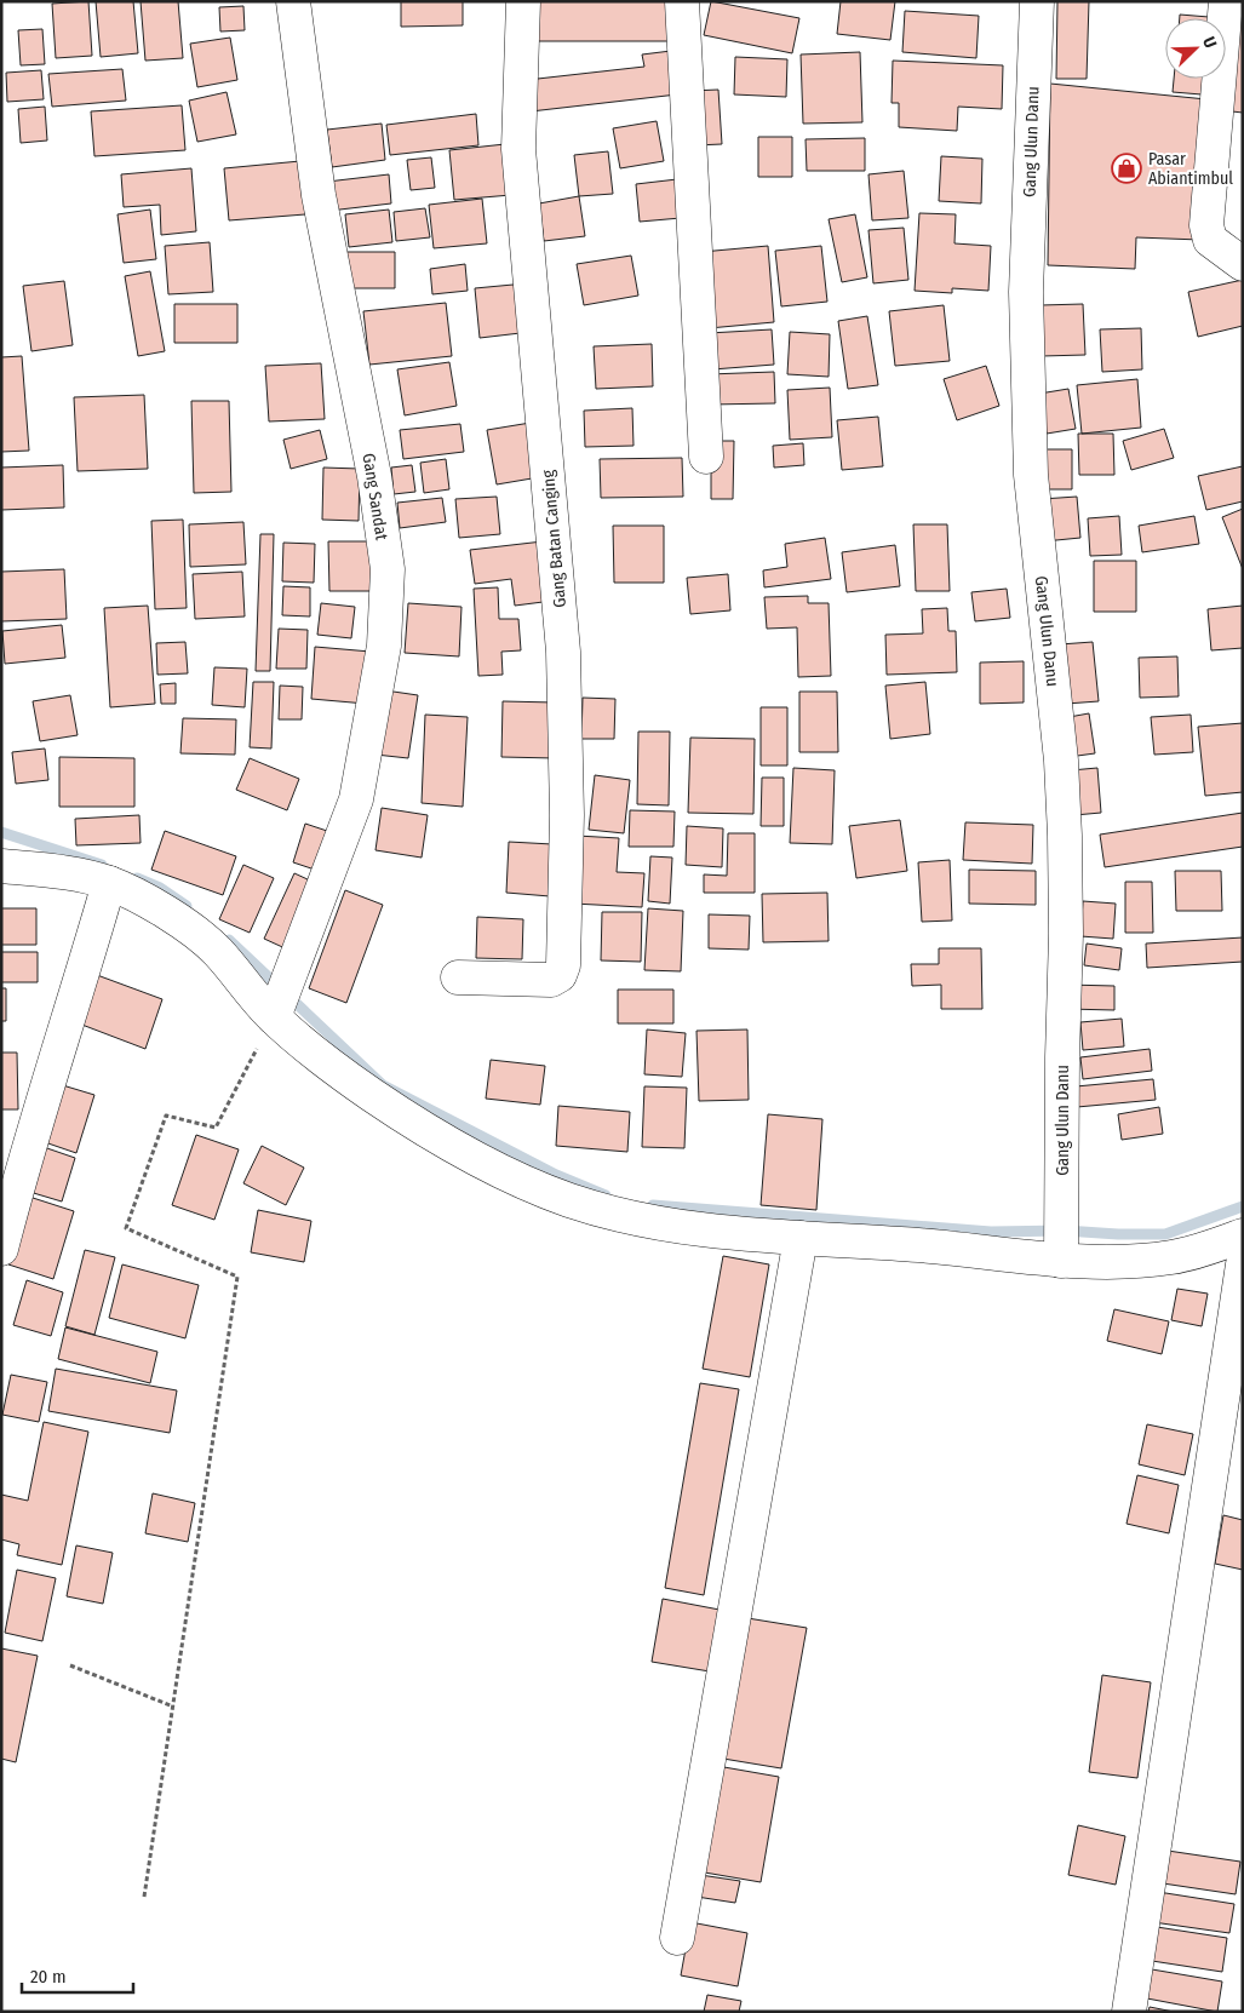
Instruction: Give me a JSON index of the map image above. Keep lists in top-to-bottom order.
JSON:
{
  "streets": {
    "street": ["Gang Ulun Danu", "Gang Sandat", "Gang Batan Canging"]
  },
  "places": {
    "shop": ["Pasar Abiantimbul"]
  },
  "scale_bar": "20 m",
  "north": "top right"
}
